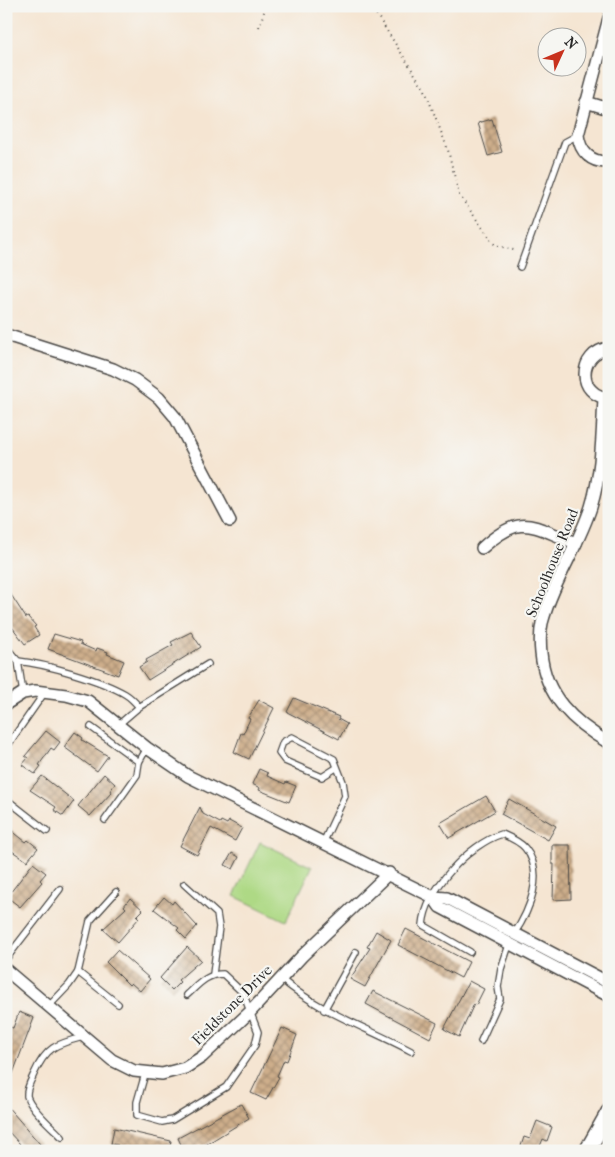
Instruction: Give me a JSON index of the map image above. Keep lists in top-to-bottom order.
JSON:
{
  "streets": {
    "street": ["Schoolhouse Road", "Fieldstone Drive"]
  },
  "north": "top right"
}
